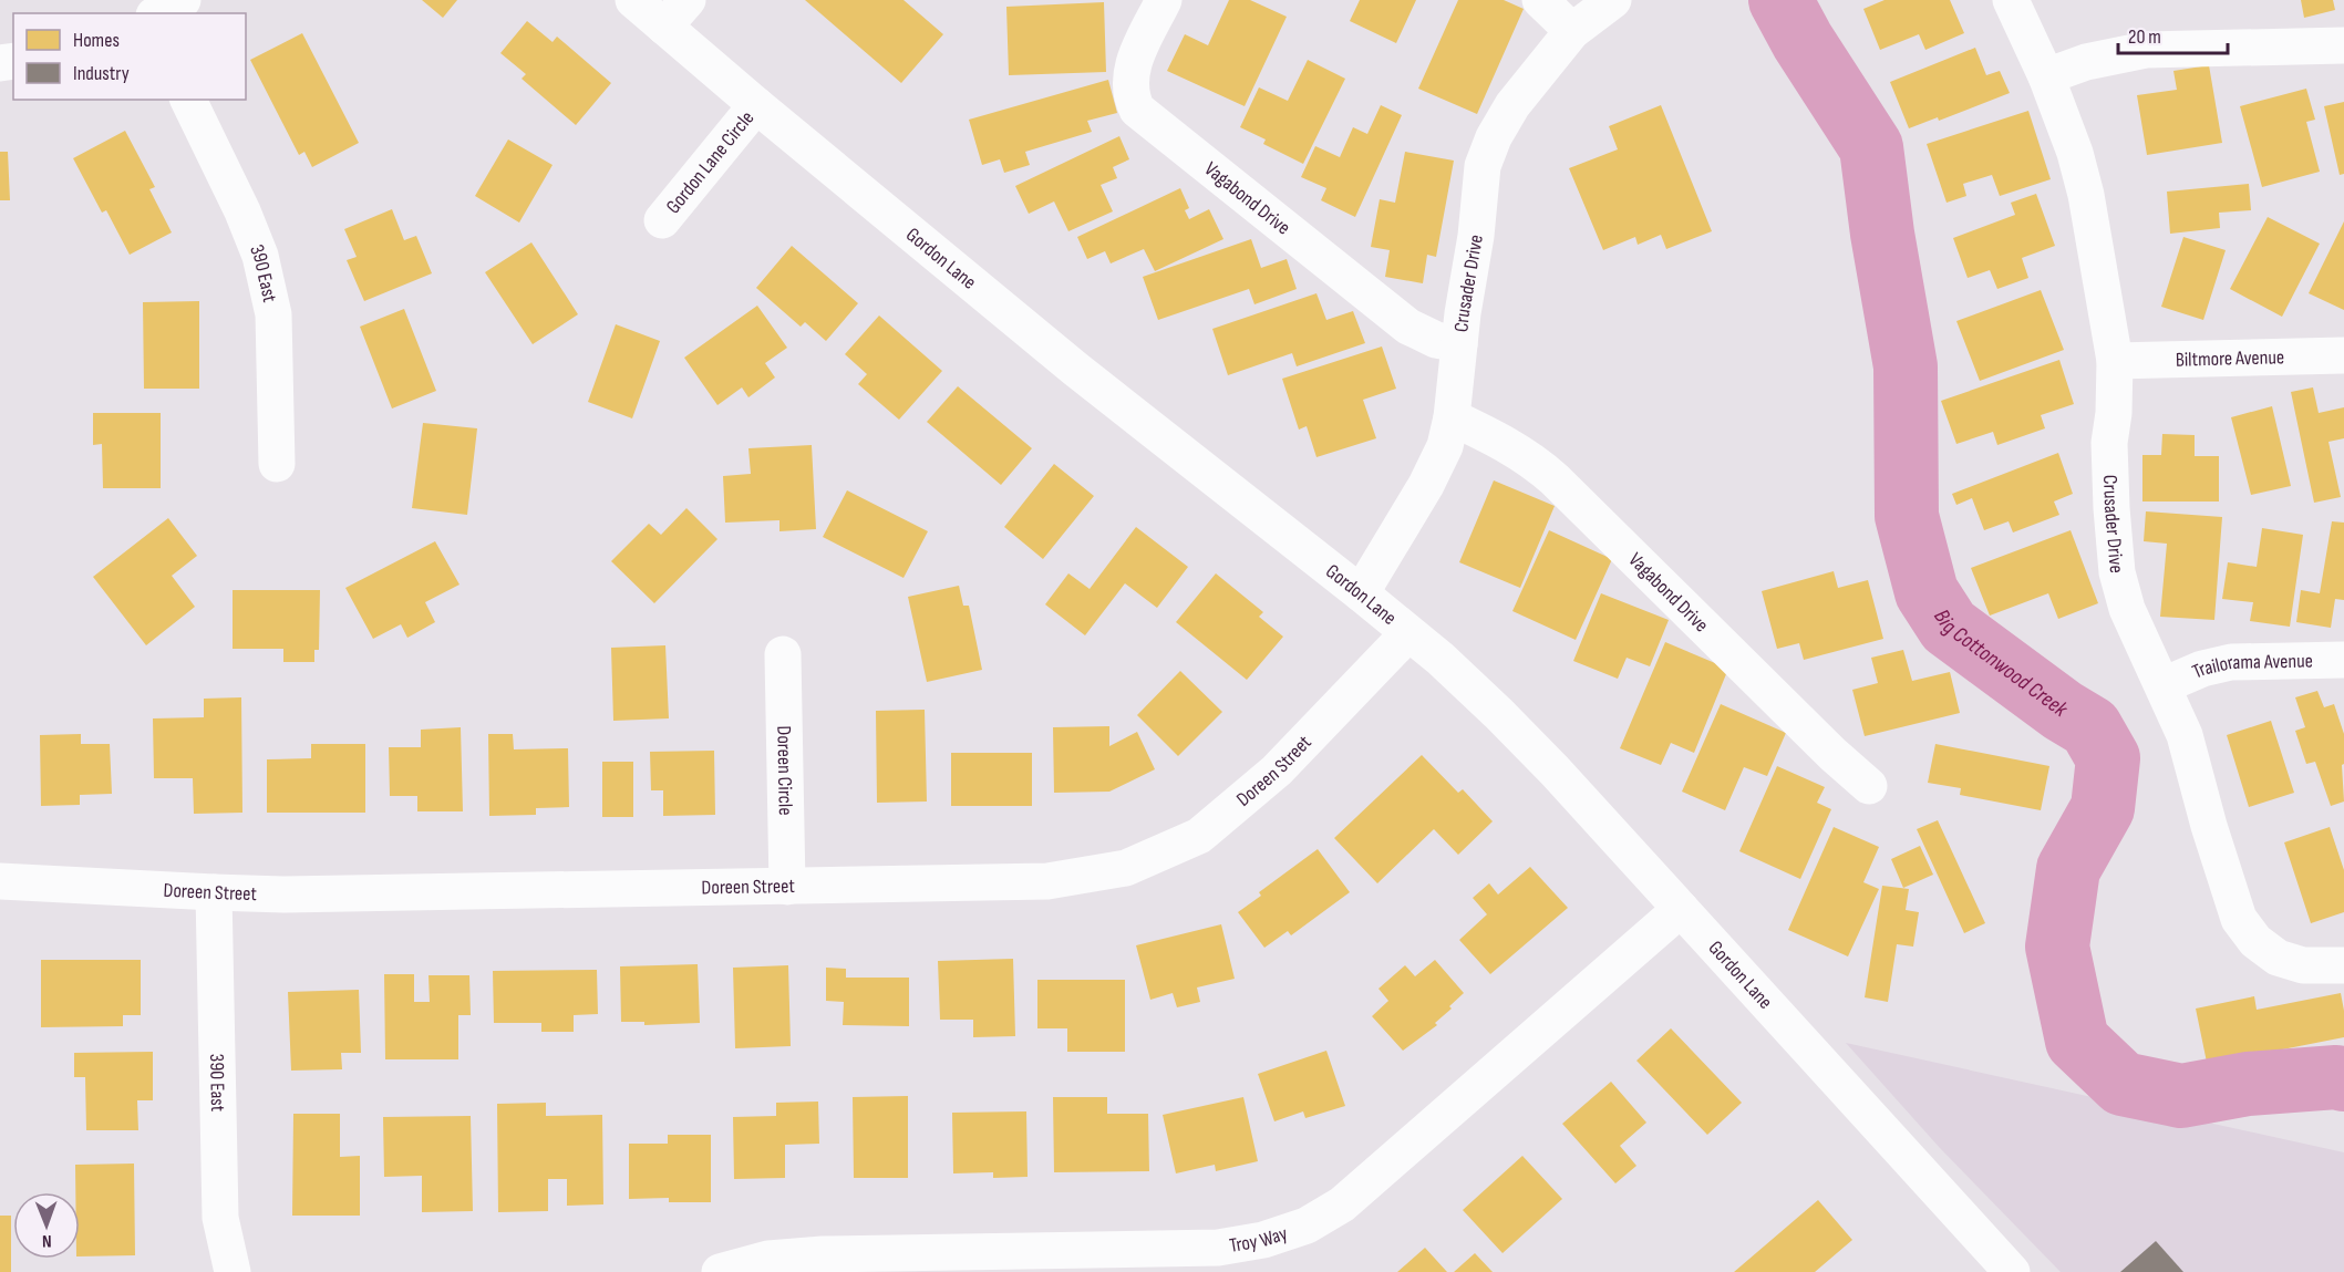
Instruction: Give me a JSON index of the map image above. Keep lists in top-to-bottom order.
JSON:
{
  "streets": {
    "street": [
      "Gordon Lane Circle",
      "Vagabond Drive",
      "Gordon Lane",
      "390 East",
      "Crusader Drive",
      "Biltmore Avenue",
      "Trailorama Avenue",
      "Doreen Street",
      "Doreen Circle",
      "Troy Way"
    ]
  },
  "crossings": [
    ["Gordon Lane Circle", "Gordon Lane"],
    ["Vagabond Drive", "Crusader Drive"],
    ["Gordon Lane", "Crusader Drive"],
    ["Gordon Lane", "Doreen Street"],
    ["Gordon Lane", "Troy Way"],
    ["390 East", "Doreen Street"],
    ["Crusader Drive", "Biltmore Avenue"],
    ["Crusader Drive", "Trailorama Avenue"],
    ["Doreen Street", "Doreen Circle"]
  ],
  "water": ["Big Cottonwood Creek"],
  "legend": ["Homes", "Industry"],
  "scale_bar": "20 m",
  "north": "bottom"
}
